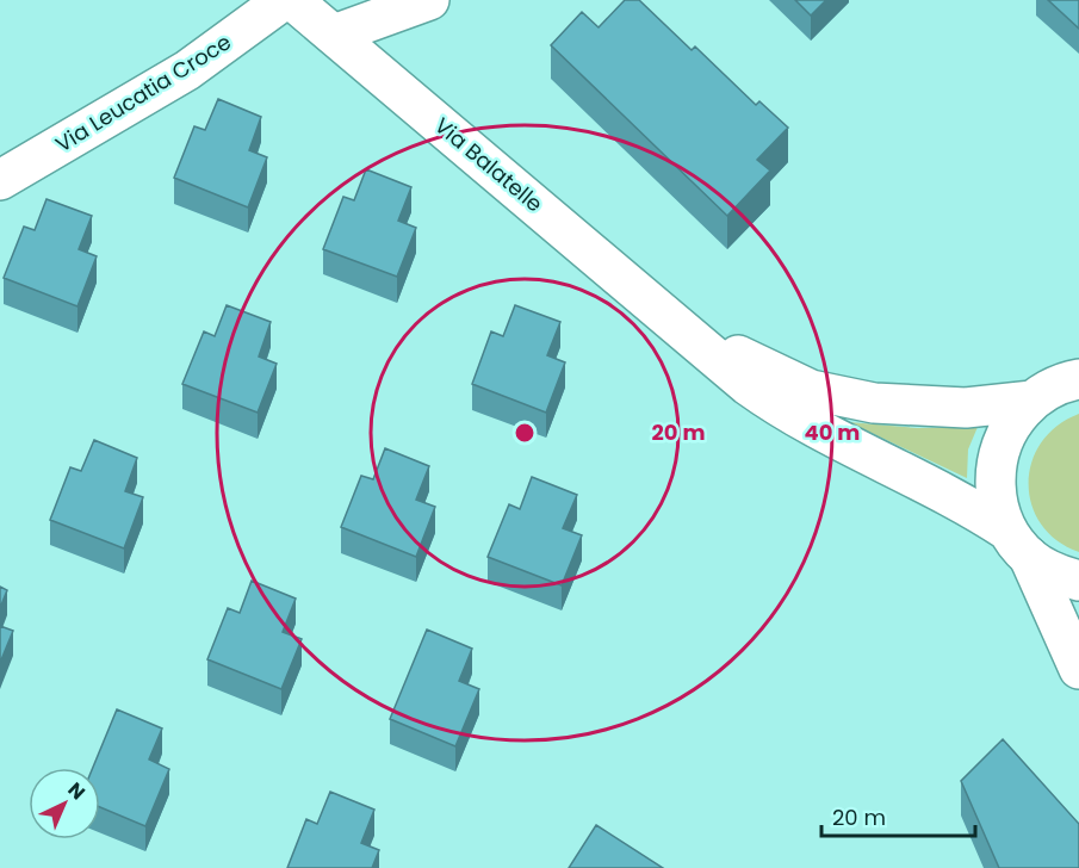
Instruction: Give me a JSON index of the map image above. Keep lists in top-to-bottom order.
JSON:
{
  "streets": {
    "main road": ["Via Leucatia Croce", "Via Balatelle"]
  },
  "scale_bar": "20 m",
  "north": "top right",
  "rings": ["20 m", "40 m"]
}
